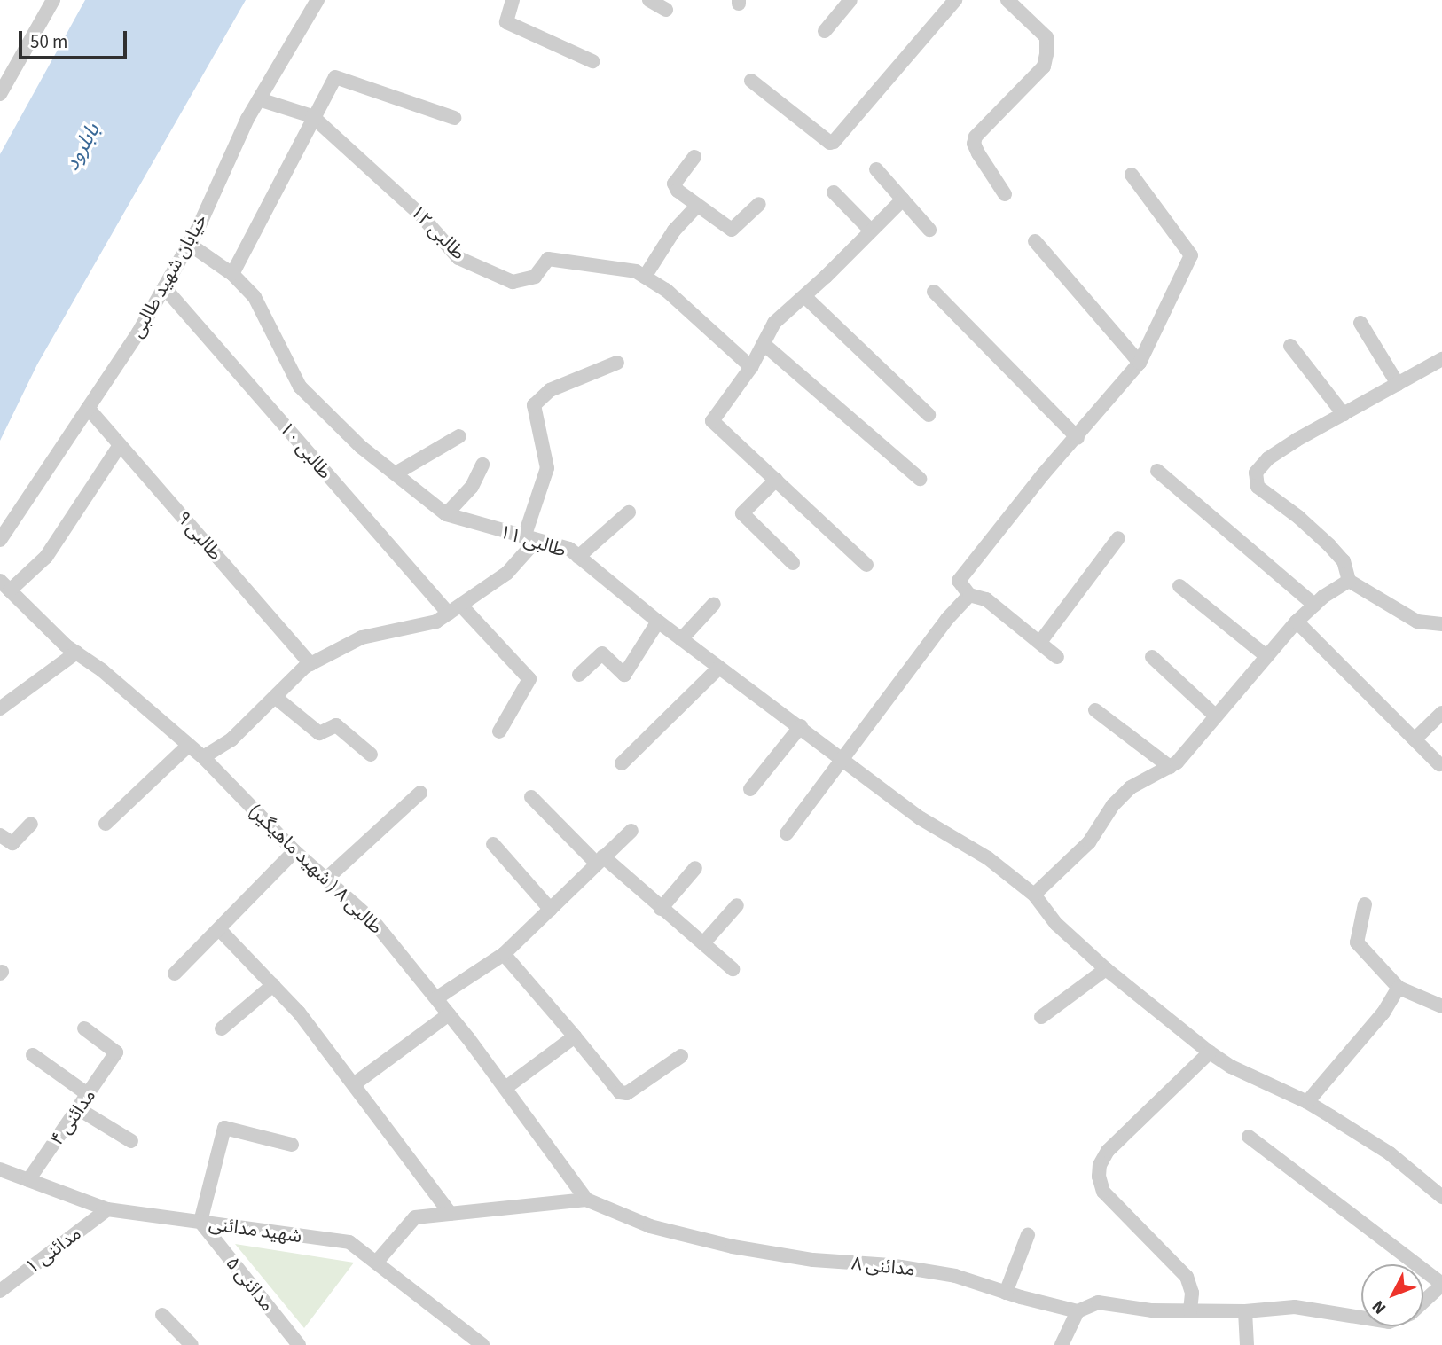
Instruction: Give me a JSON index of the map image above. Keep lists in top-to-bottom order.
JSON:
{
  "streets": {
    "street": [
      "طالبی ۱۲",
      "خیابان شهید طالبی",
      "طالبی ۱۰",
      "طالبی ۹",
      "طالبی ۱۱",
      "طالبی ۸ ( شهید ماهیگیر)",
      "مدائنی ۴",
      "شهید مدائنی",
      "مدائنی ۱",
      "مدائنی ۸",
      "مدائنی ۵"
    ]
  },
  "crossings": [
    ["طالبی ۱۲", "خیابان شهید طالبی"],
    ["خیابان شهید طالبی", "طالبی ۱۰"],
    ["خیابان شهید طالبی", "طالبی ۹"],
    ["خیابان شهید طالبی", "طالبی ۱۱"],
    ["طالبی ۸ ( شهید ماهیگیر)", "مدائنی ۸"],
    ["مدائنی ۴", "شهید مدائنی"],
    ["شهید مدائنی", "مدائنی ۱"],
    ["شهید مدائنی", "مدائنی ۸"],
    ["شهید مدائنی", "مدائنی ۵"]
  ],
  "water": ["بابلرود"],
  "scale_bar": "50 m",
  "north": "bottom left"
}
